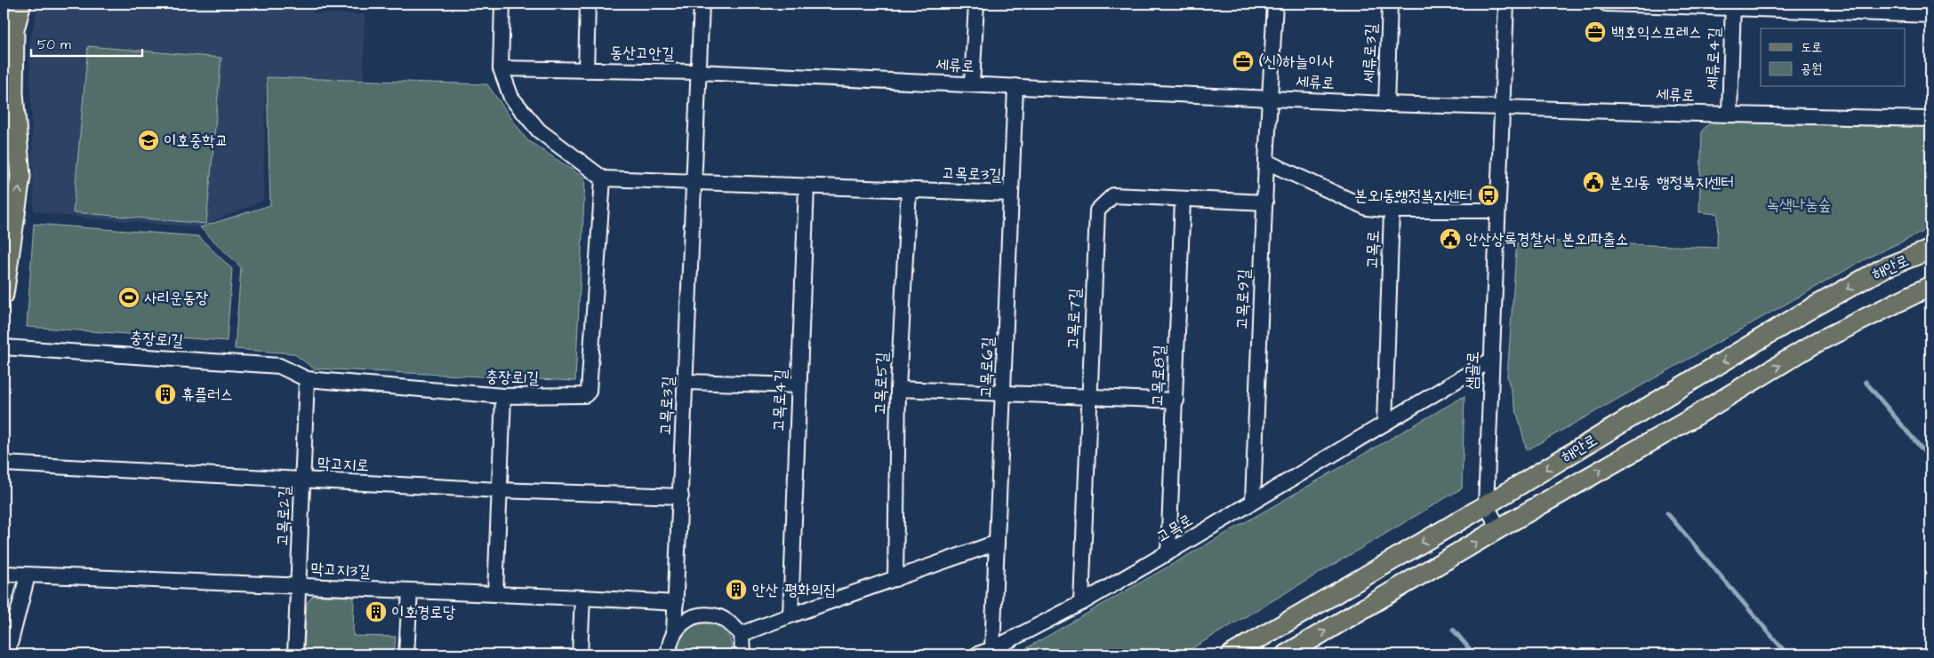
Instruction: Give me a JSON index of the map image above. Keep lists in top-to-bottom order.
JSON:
{
  "streets": {
    "main road": ["해안로"],
    "street": [
      "동산고안길",
      "세류로3길",
      "세류로4길",
      "세류로",
      "고목로3길",
      "고목로",
      "고목로9길",
      "고목로7길",
      "충장로1길",
      "고목로6길",
      "샘골로",
      "고목로8길",
      "고목로5길",
      "고목로4길",
      "막고지로",
      "고목로2길",
      "막고지3길"
    ]
  },
  "crossings": [
    ["동산고안길", "세류로"],
    ["동산고안길", "고목로3길"],
    ["세류로3길", "세류로"],
    ["세류로4길", "세류로"],
    ["세류로", "고목로3길"],
    ["세류로", "고목로9길"],
    ["세류로", "고목로6길"],
    ["세류로", "샘골로"],
    ["고목로3길", "고목로6길"],
    ["고목로3길", "고목로5길"],
    ["고목로3길", "고목로4길"],
    ["고목로3길", "막고지로"],
    ["고목로3길", "막고지3길"],
    ["고목로", "고목로9길"],
    ["고목로", "고목로7길"],
    ["고목로", "고목로6길"],
    ["고목로", "샘골로"],
    ["고목로", "고목로8길"],
    ["해안로", "샘골로"],
    ["고목로9길", "고목로7길"],
    ["고목로7길", "고목로8길"],
    ["충장로1길", "고목로2길"],
    ["막고지로", "고목로2길"],
    ["고목로2길", "막고지3길"]
  ],
  "parks": ["녹색나눔숲"],
  "places": {
    "office": ["백호익스프레스", "(신)하늘이사"],
    "school or university": ["이호중학교"],
    "public building": ["본오1동 행정복지센터", "안산상록경찰서 본오1파출소"],
    "bus stop": ["본오1동행정복지센터"],
    "sports": ["사리운동장"],
    "building": ["휴플러스", "안산 평화의집", "이호경로당"]
  },
  "legend": ["도로", "공원"],
  "scale_bar": "50 m"
}
